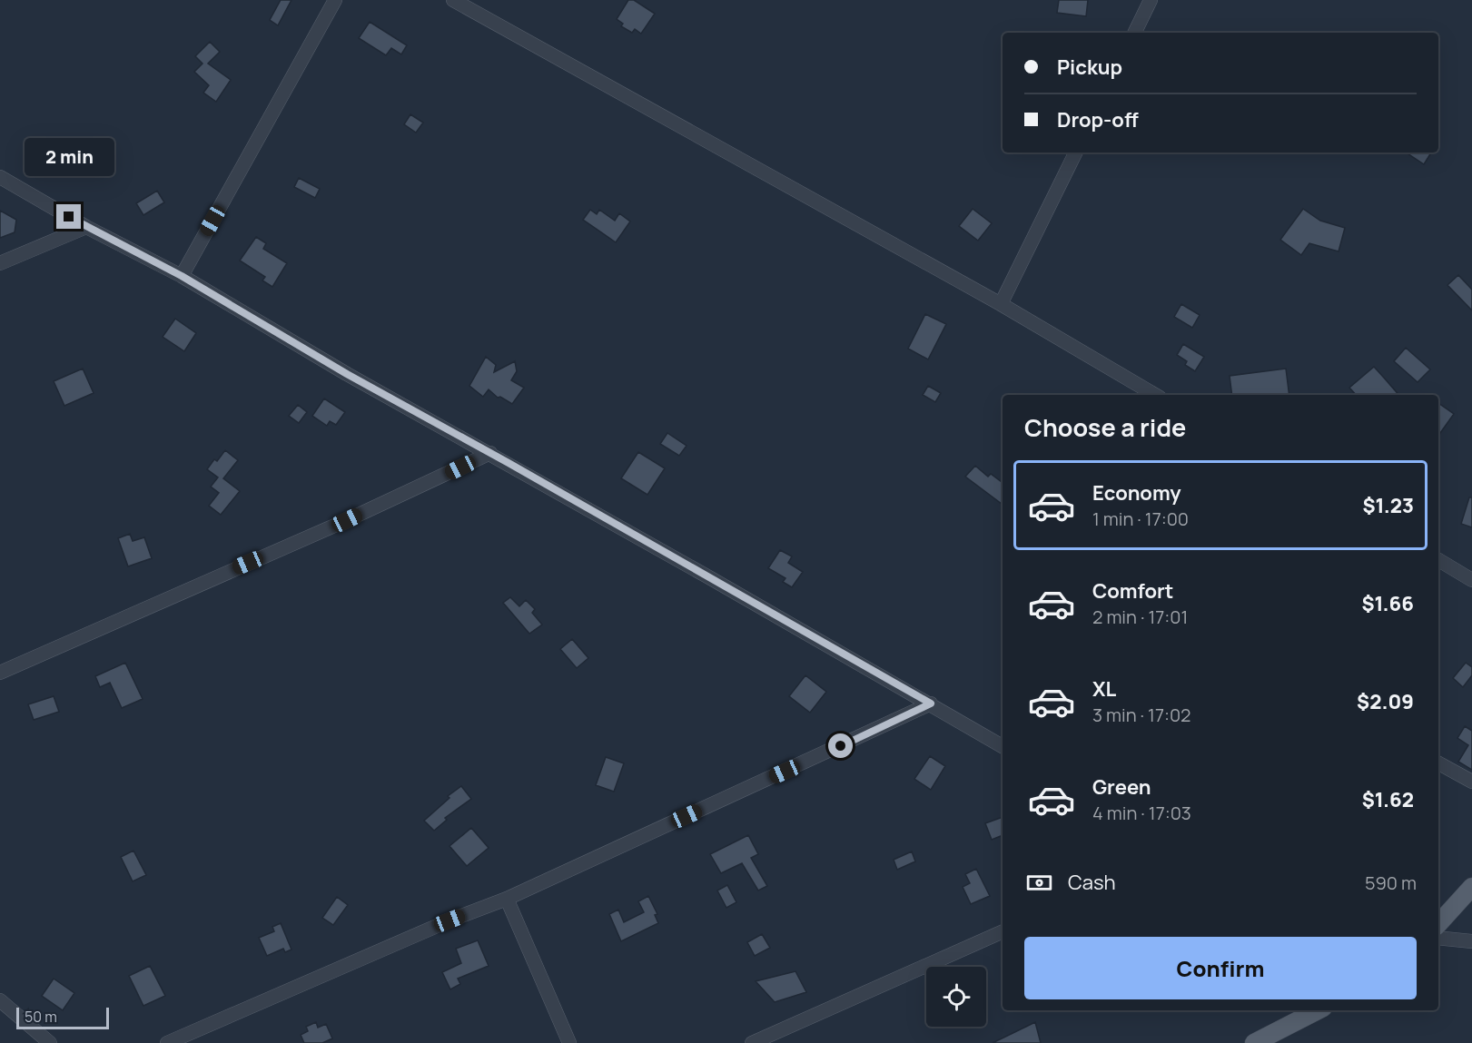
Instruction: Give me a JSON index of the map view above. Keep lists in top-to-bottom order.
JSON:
{
  "scale_bar": "50 m",
  "page": {
    "banner": ["Pickup", "Drop-off"],
    "bubble": "2 min",
    "heading": "Choose a ride",
    "list": [
      {
        "name": "Economy",
        "note": "1 min · 17:00",
        "value": "$1.23"
      },
      {
        "name": "Comfort",
        "note": "2 min · 17:01",
        "value": "$1.66"
      },
      {
        "name": "XL",
        "note": "3 min · 17:02",
        "value": "$2.09"
      },
      {
        "name": "Green",
        "note": "4 min · 17:03",
        "value": "$1.62"
      }
    ],
    "pay": ["Cash", "590 m"],
    "buttons": "Confirm",
    "scale": "50 m"
  }
}
